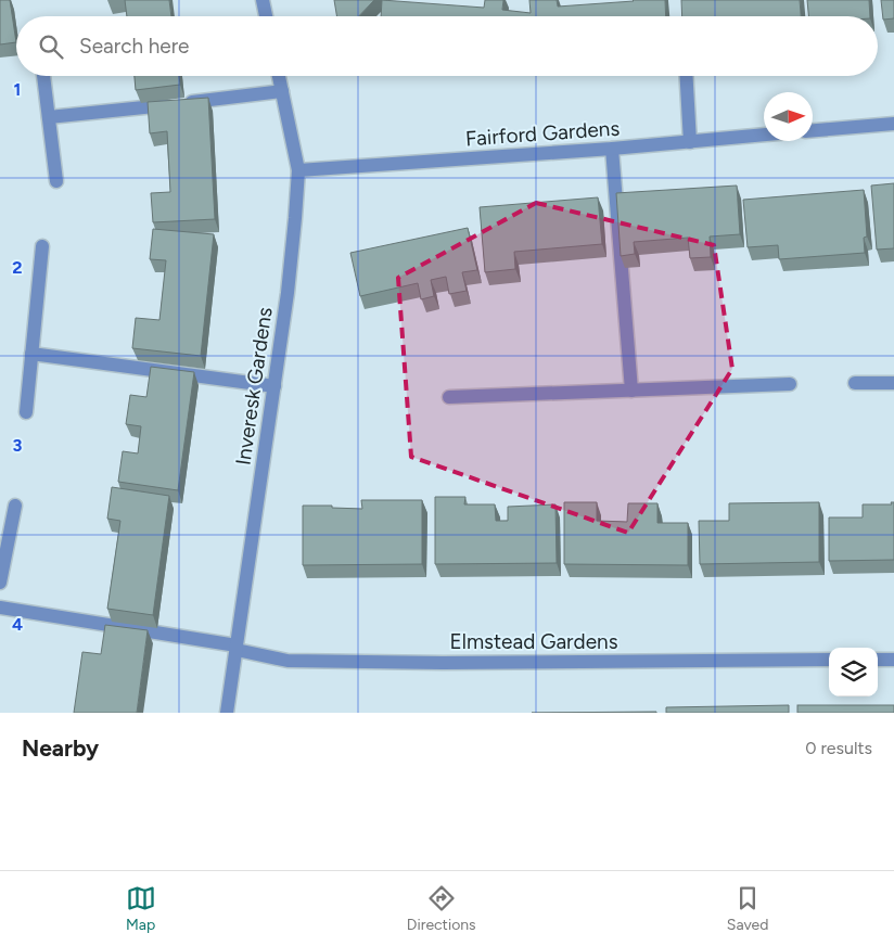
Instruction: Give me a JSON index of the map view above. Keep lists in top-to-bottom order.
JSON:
{
  "streets": {
    "street": ["Fairford Gardens", "Inveresk Gardens", "Elmstead Gardens"]
  },
  "crossings": [
    ["Fairford Gardens", "Inveresk Gardens"],
    ["Inveresk Gardens", "Elmstead Gardens"]
  ],
  "north": "right",
  "page": {
    "search": "Search here",
    "heading": ["Nearby", "0 results"],
    "nav": ["Map", "Directions", "Saved"]
  },
  "grid": {
    "rows": [
      "1",
      "2",
      "3",
      "4"
    ]
  }
}
